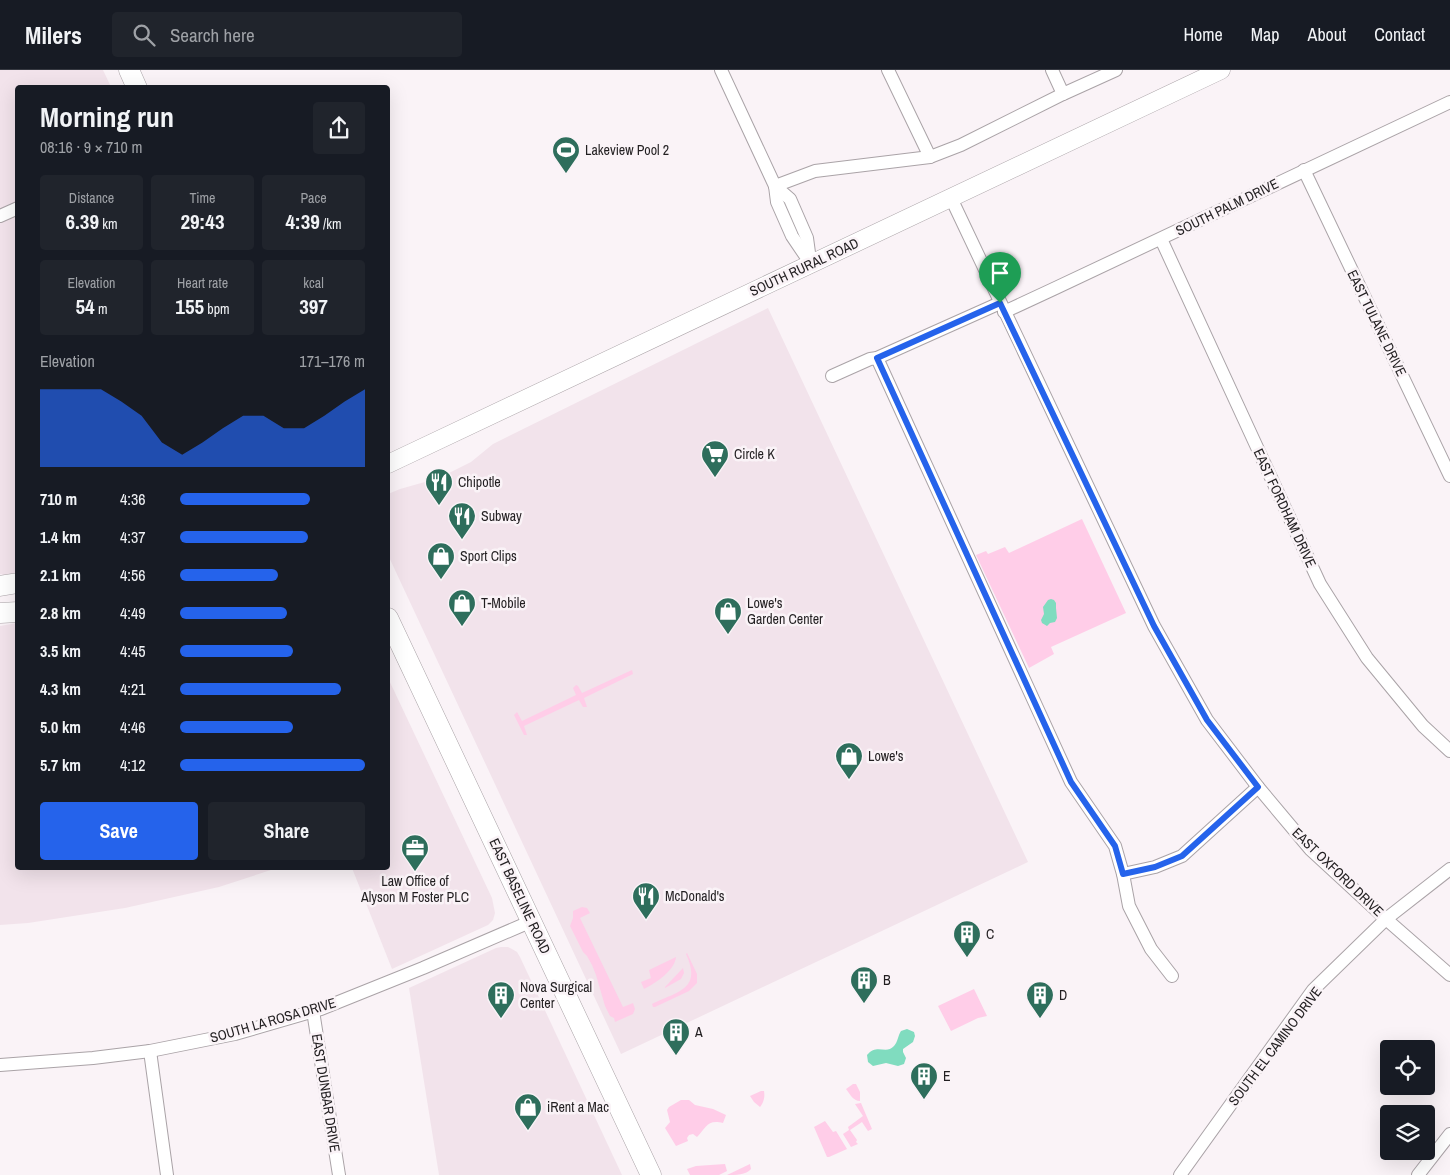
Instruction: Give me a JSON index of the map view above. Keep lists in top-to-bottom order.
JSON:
{
  "streets": {
    "main road": ["SOUTH RURAL ROAD", "EAST BASELINE ROAD"],
    "street": [
      "SOUTH PALM DRIVE",
      "EAST TULANE DRIVE",
      "EAST FORDHAM DRIVE",
      "EAST OXFORD DRIVE",
      "SOUTH LA ROSA DRIVE",
      "SOUTH EL CAMINO DRIVE",
      "EAST DUNBAR DRIVE"
    ]
  },
  "crossings": [
    ["SOUTH PALM DRIVE", "EAST TULANE DRIVE"],
    ["SOUTH PALM DRIVE", "EAST FORDHAM DRIVE"],
    ["SOUTH PALM DRIVE", "EAST OXFORD DRIVE"],
    ["SOUTH RURAL ROAD", "EAST OXFORD DRIVE"],
    ["EAST OXFORD DRIVE", "SOUTH EL CAMINO DRIVE"],
    ["EAST BASELINE ROAD", "SOUTH LA ROSA DRIVE"],
    ["SOUTH LA ROSA DRIVE", "EAST DUNBAR DRIVE"]
  ],
  "places": {
    "sports": ["Lakeview Pool 2"],
    "supermarket": ["Circle K"],
    "restaurant": ["Chipotle", "Subway", "McDonald's"],
    "shop": [
      "Sport Clips",
      "T-Mobile",
      "Lowe's Garden Center",
      "Lowe's",
      "iRent a Mac"
    ],
    "office": ["Law Office of Alyson M Foster PLC"],
    "building": [
      "C",
      "B",
      "Nova Surgical Center",
      "D",
      "A",
      "E"
    ]
  },
  "page": {
    "header": "Milers",
    "search": "Search here",
    "nav": [
      "Home",
      "Map",
      "About",
      "Contact"
    ],
    "heading": ["Morning run", "08:16 · 9 × 710 m"],
    "stats": [
      ["Distance", "6.39 km"],
      ["Time", "29:43"],
      ["Pace", "4:39 /km"],
      ["Elevation", "54 m"],
      ["Heart rate", "155 bpm"],
      ["kcal", "397"]
    ],
    "chart": ["Elevation", "171–176 m"],
    "list": [
      {
        "name": "710 m",
        "note": "4:36"
      },
      {
        "name": "1.4 km",
        "note": "4:37"
      },
      {
        "name": "2.1 km",
        "note": "4:56"
      },
      {
        "name": "2.8 km",
        "note": "4:49"
      },
      {
        "name": "3.5 km",
        "note": "4:45"
      },
      {
        "name": "4.3 km",
        "note": "4:21"
      },
      {
        "name": "5.0 km",
        "note": "4:46"
      },
      {
        "name": "5.7 km",
        "note": "4:12"
      }
    ],
    "buttons": ["Save", "Share"]
  }
}
